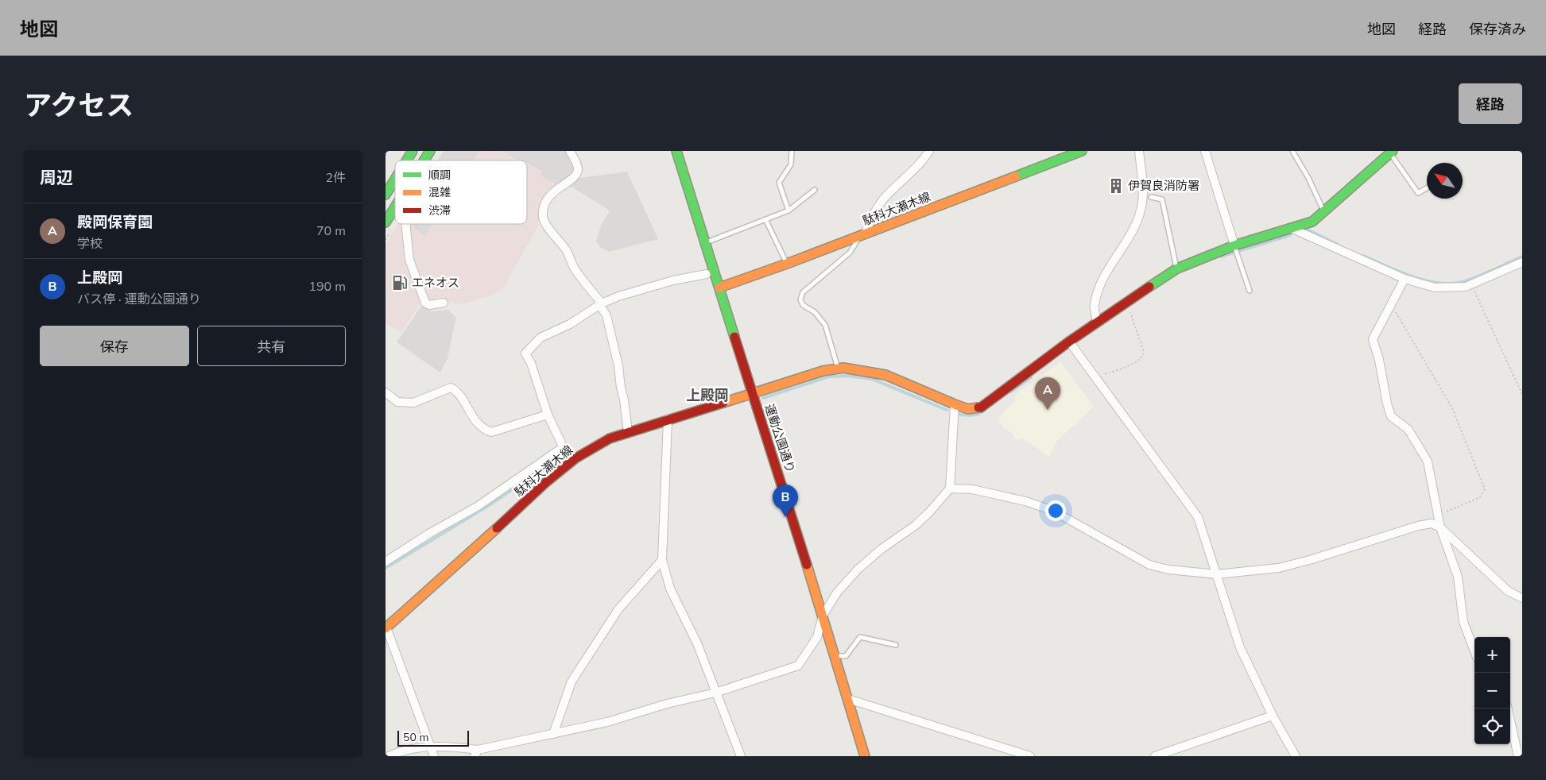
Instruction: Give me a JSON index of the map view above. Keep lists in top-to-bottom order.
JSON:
{
  "streets": {
    "main road": ["駄科大瀬木線", "運動公園通り"]
  },
  "crossings": [
    ["駄科大瀬木線", "運動公園通り"]
  ],
  "districts": ["上殿岡"],
  "places": {
    "building": ["伊賀良消防署"],
    "fuel station": ["エネオス"]
  },
  "legend": ["順調", "混雑", "渋滞"],
  "scale_bar": "50 m",
  "north": "top left",
  "page": {
    "header": "地図",
    "nav": ["地図", "経路", "保存済み"],
    "title": "アクセス",
    "buttons": [
      "経路",
      ["保存", "共有"]
    ],
    "heading": ["周辺", "2件"],
    "list": [
      {
        "mark": "A",
        "name": "殿岡保育園",
        "note": "学校",
        "value": "70 m"
      },
      {
        "mark": "B",
        "name": "上殿岡",
        "note": "バス停 · 運動公園通り",
        "value": "190 m"
      }
    ],
    "pins": ["A", "B"],
    "map_buttons": ["+", "−"],
    "scale": "50 m"
  }
}
